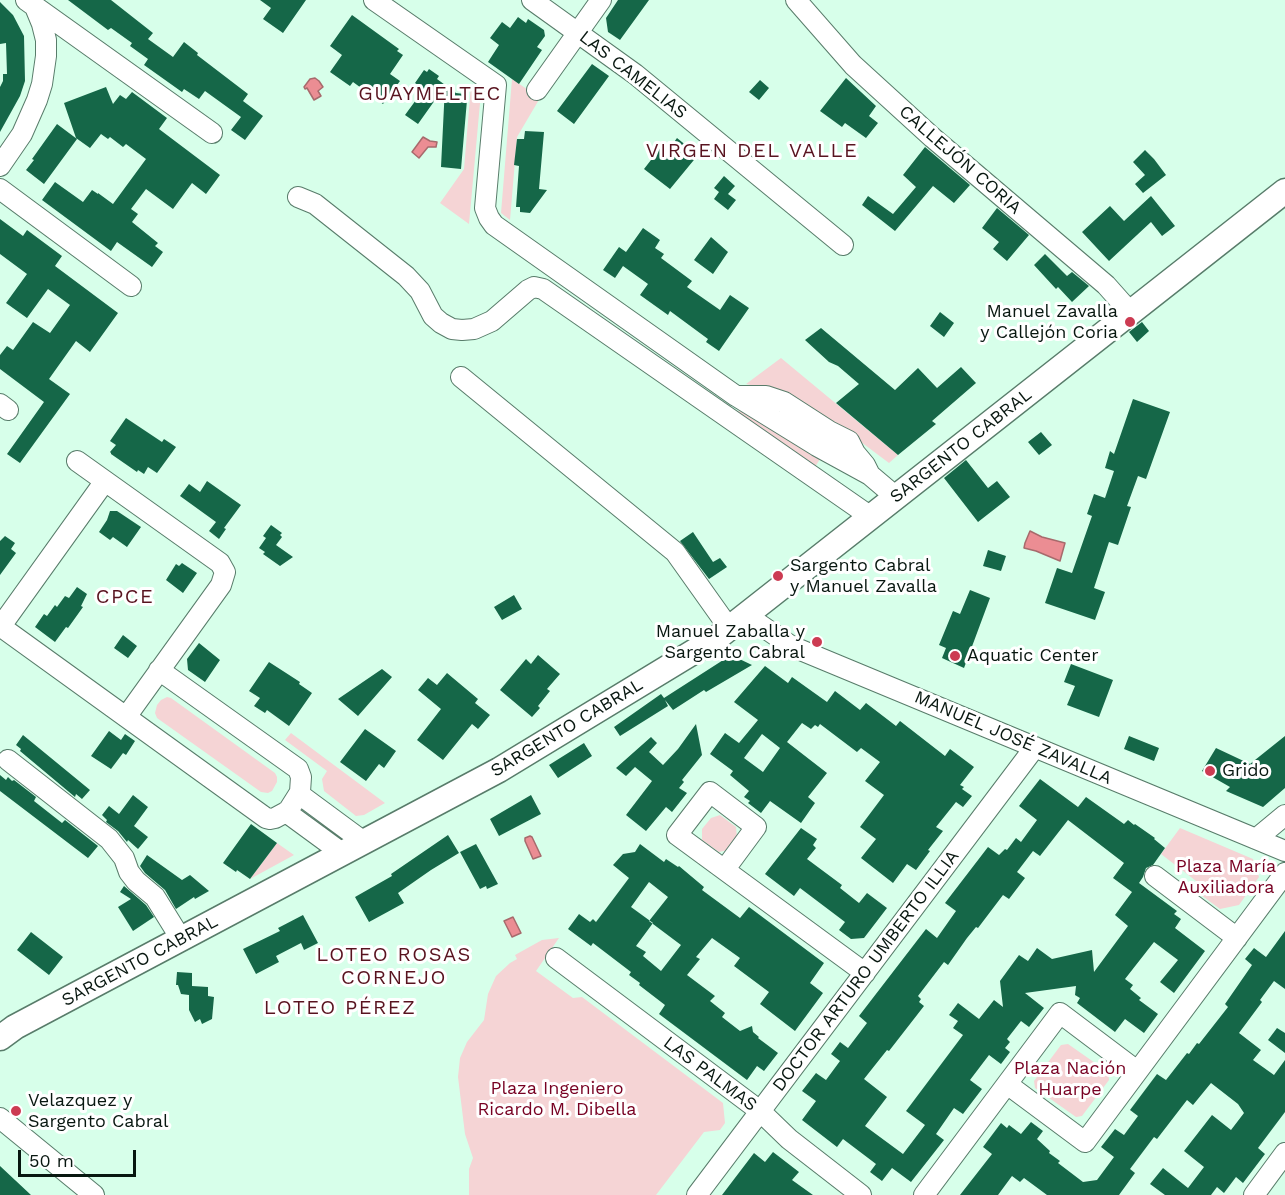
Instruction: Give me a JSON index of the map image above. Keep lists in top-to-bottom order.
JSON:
{
  "streets": {
    "main road": ["SARGENTO CABRAL"],
    "street": [
      "LAS CAMELIAS",
      "CALLEJÓN CORIA",
      "MANUEL JOSÉ ZAVALLA",
      "DOCTOR ARTURO UMBERTO ILLIA",
      "LAS PALMAS"
    ]
  },
  "crossings": [
    ["CALLEJÓN CORIA", "SARGENTO CABRAL"],
    ["SARGENTO CABRAL", "MANUEL JOSÉ ZAVALLA"],
    ["MANUEL JOSÉ ZAVALLA", "DOCTOR ARTURO UMBERTO ILLIA"],
    ["DOCTOR ARTURO UMBERTO ILLIA", "LAS PALMAS"]
  ],
  "districts": [
    "GUAYMELTEC",
    "VIRGEN DEL VALLE",
    "CPCE",
    "LOTEO ROSAS CORNEJO",
    "LOTEO PÉREZ"
  ],
  "parks": ["Plaza María Auxiliadora", "Plaza Nación Huarpe", "Plaza Ingeniero Ricardo M. Dibella"],
  "places": [
    "Manuel Zavalla y Callejón Coria",
    "Sargento Cabral y Manuel Zavalla",
    "Manuel Zaballa y Sargento Cabral",
    "Aquatic Center",
    "Grido",
    "Velazquez y Sargento Cabral"
  ],
  "scale_bar": "50 m"
}
